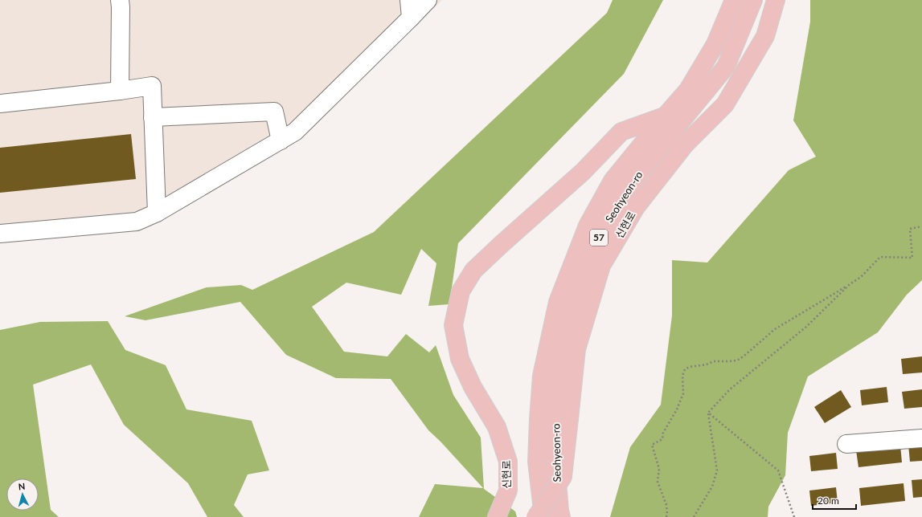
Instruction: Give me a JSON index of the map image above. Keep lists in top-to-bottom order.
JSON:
{
  "streets": {
    "main road": ["Seohyeon-ro", "신현로", "57"]
  },
  "crossings": [
    ["Seohyeon-ro", "신현로"]
  ],
  "scale_bar": "20 m",
  "north": "top"
}
